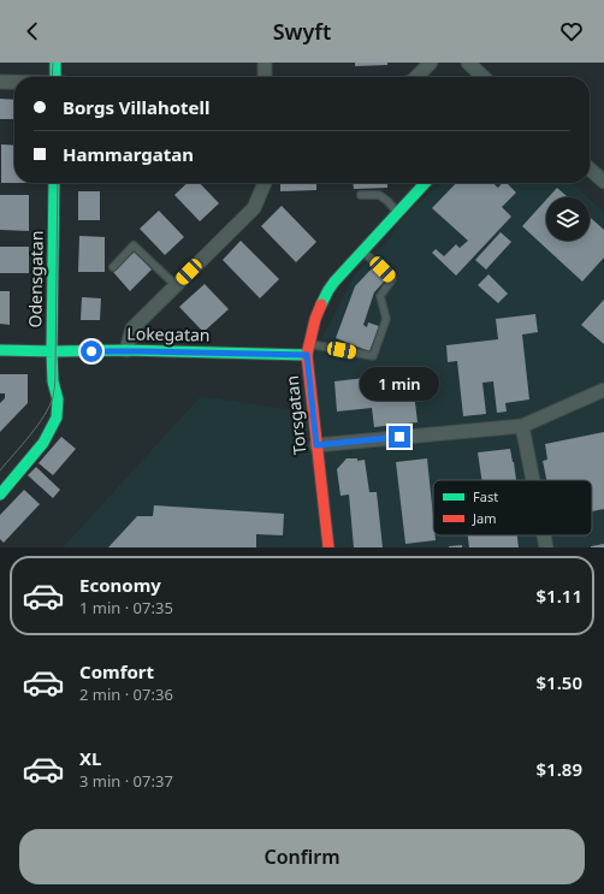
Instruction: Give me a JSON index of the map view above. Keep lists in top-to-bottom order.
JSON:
{
  "streets": {
    "street": ["Odensgatan", "Lokegatan", "Torsgatan"]
  },
  "crossings": [
    ["Odensgatan", "Lokegatan"],
    ["Lokegatan", "Torsgatan"]
  ],
  "legend": ["Fast", "Jam"],
  "page": {
    "header": "Swyft",
    "banner": ["Borgs Villahotell", "Hammargatan"],
    "bubble": "1 min",
    "list": [
      {
        "name": "Economy",
        "note": "1 min · 07:35",
        "value": "$1.11"
      },
      {
        "name": "Comfort",
        "note": "2 min · 07:36",
        "value": "$1.50"
      },
      {
        "name": "XL",
        "note": "3 min · 07:37",
        "value": "$1.89"
      }
    ],
    "buttons": "Confirm"
  }
}
